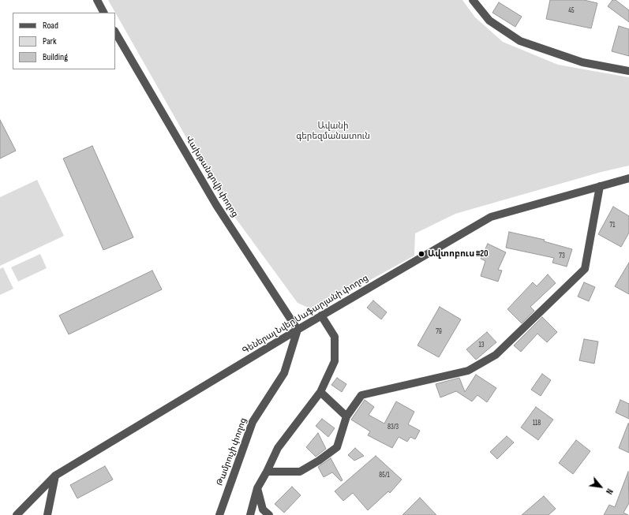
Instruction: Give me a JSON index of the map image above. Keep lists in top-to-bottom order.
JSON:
{
  "streets": {
    "street": ["Վախթանգովի փողոց", "Գեներալ Նվեր Սաֆարյանի փողոց", "Թամրուչի փողոց"]
  },
  "crossings": [
    ["Վախթանգովի փողոց", "Գեներալ Նվեր Սաֆարյանի փողոց"],
    ["Վախթանգովի փողոց", "Թամրուչի փողոց"],
    ["Գեներալ Նվեր Սաֆարյանի փողոց", "Թամրուչի փողոց"]
  ],
  "parks": ["Ավանի գերեզմանատուն"],
  "places": ["Ավտոբուս #20"],
  "house_numbers": [
    "45",
    "71",
    "73",
    "79",
    "13",
    "118",
    "83/3",
    "85/1"
  ],
  "legend": ["Road", "Park", "Building"],
  "north": "bottom right"
}
